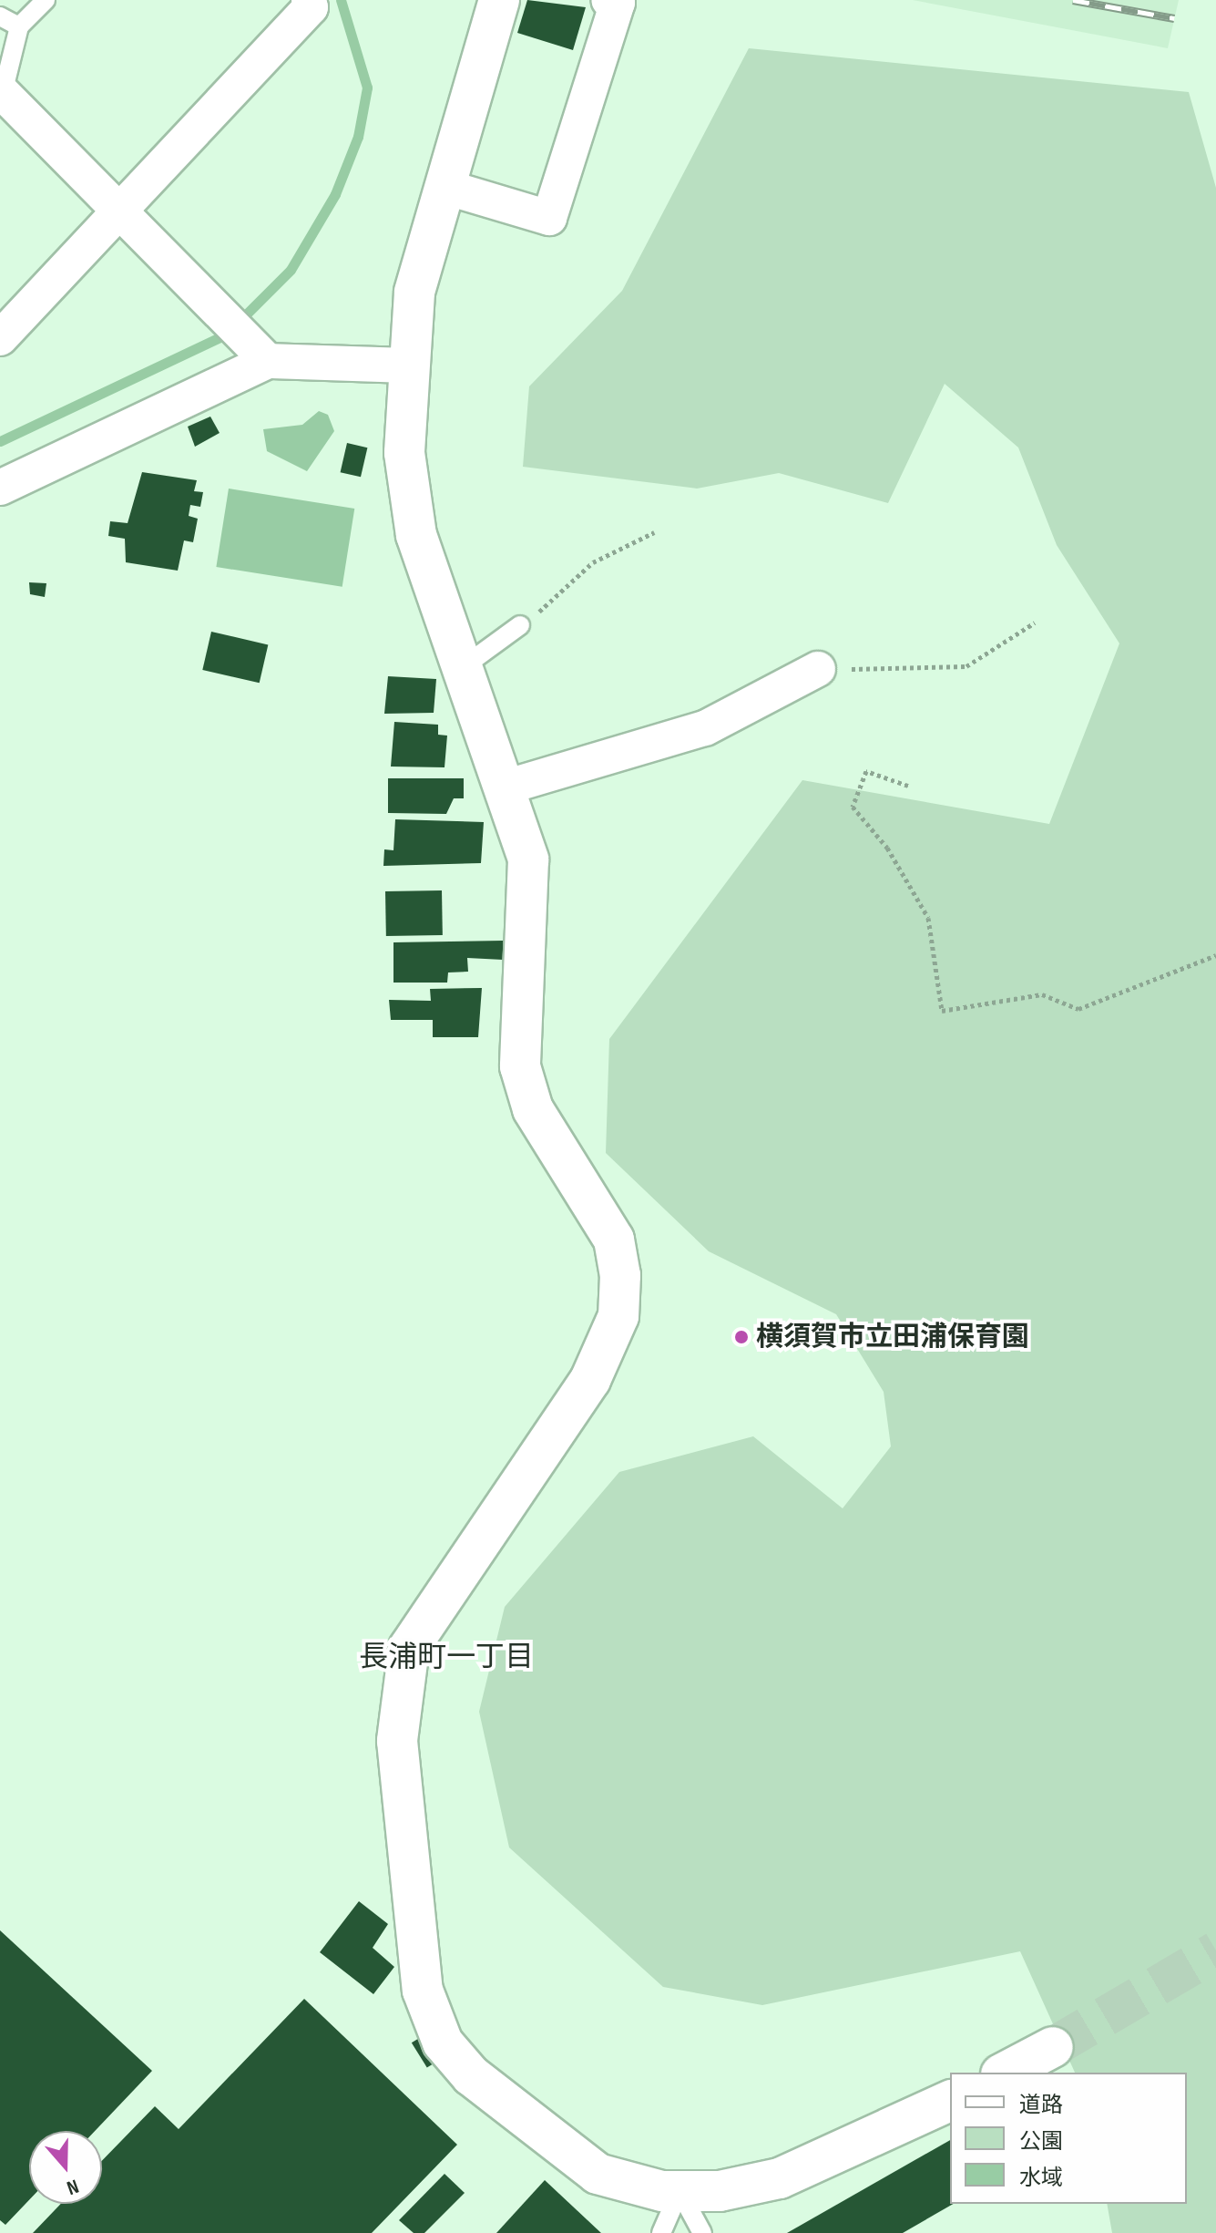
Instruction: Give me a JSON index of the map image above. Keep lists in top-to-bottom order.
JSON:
{
  "districts": ["長浦町一丁目"],
  "places": ["横須賀市立田浦保育園"],
  "legend": ["道路", "公園", "水域"],
  "north": "bottom"
}
